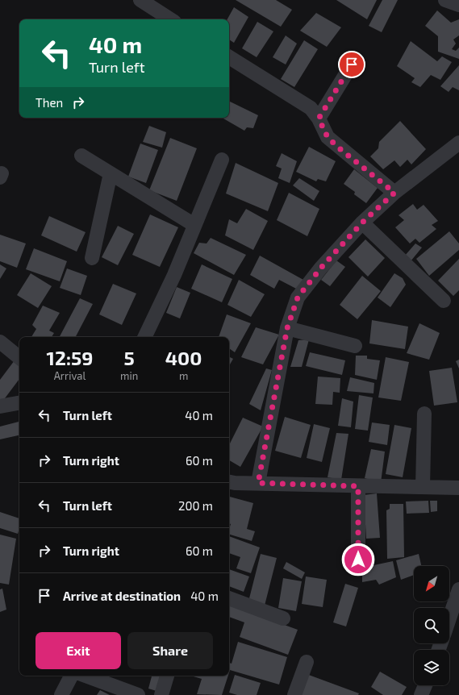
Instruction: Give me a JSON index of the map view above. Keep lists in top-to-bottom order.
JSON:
{
  "north": "bottom left",
  "page": {
    "turn": ["40 m", "Turn left"],
    "then": "Then",
    "eta": [
      "12:59",
      "Arrival",
      "5",
      "min",
      "400",
      "m"
    ],
    "list": [
      {
        "name": "Turn left",
        "value": "40 m"
      },
      {
        "name": "Turn right",
        "value": "60 m"
      },
      {
        "name": "Turn left",
        "value": "200 m"
      },
      {
        "name": "Turn right",
        "value": "60 m"
      },
      {
        "name": "Arrive at destination",
        "value": "40 m"
      }
    ],
    "buttons": ["Exit", "Share"]
  }
}
